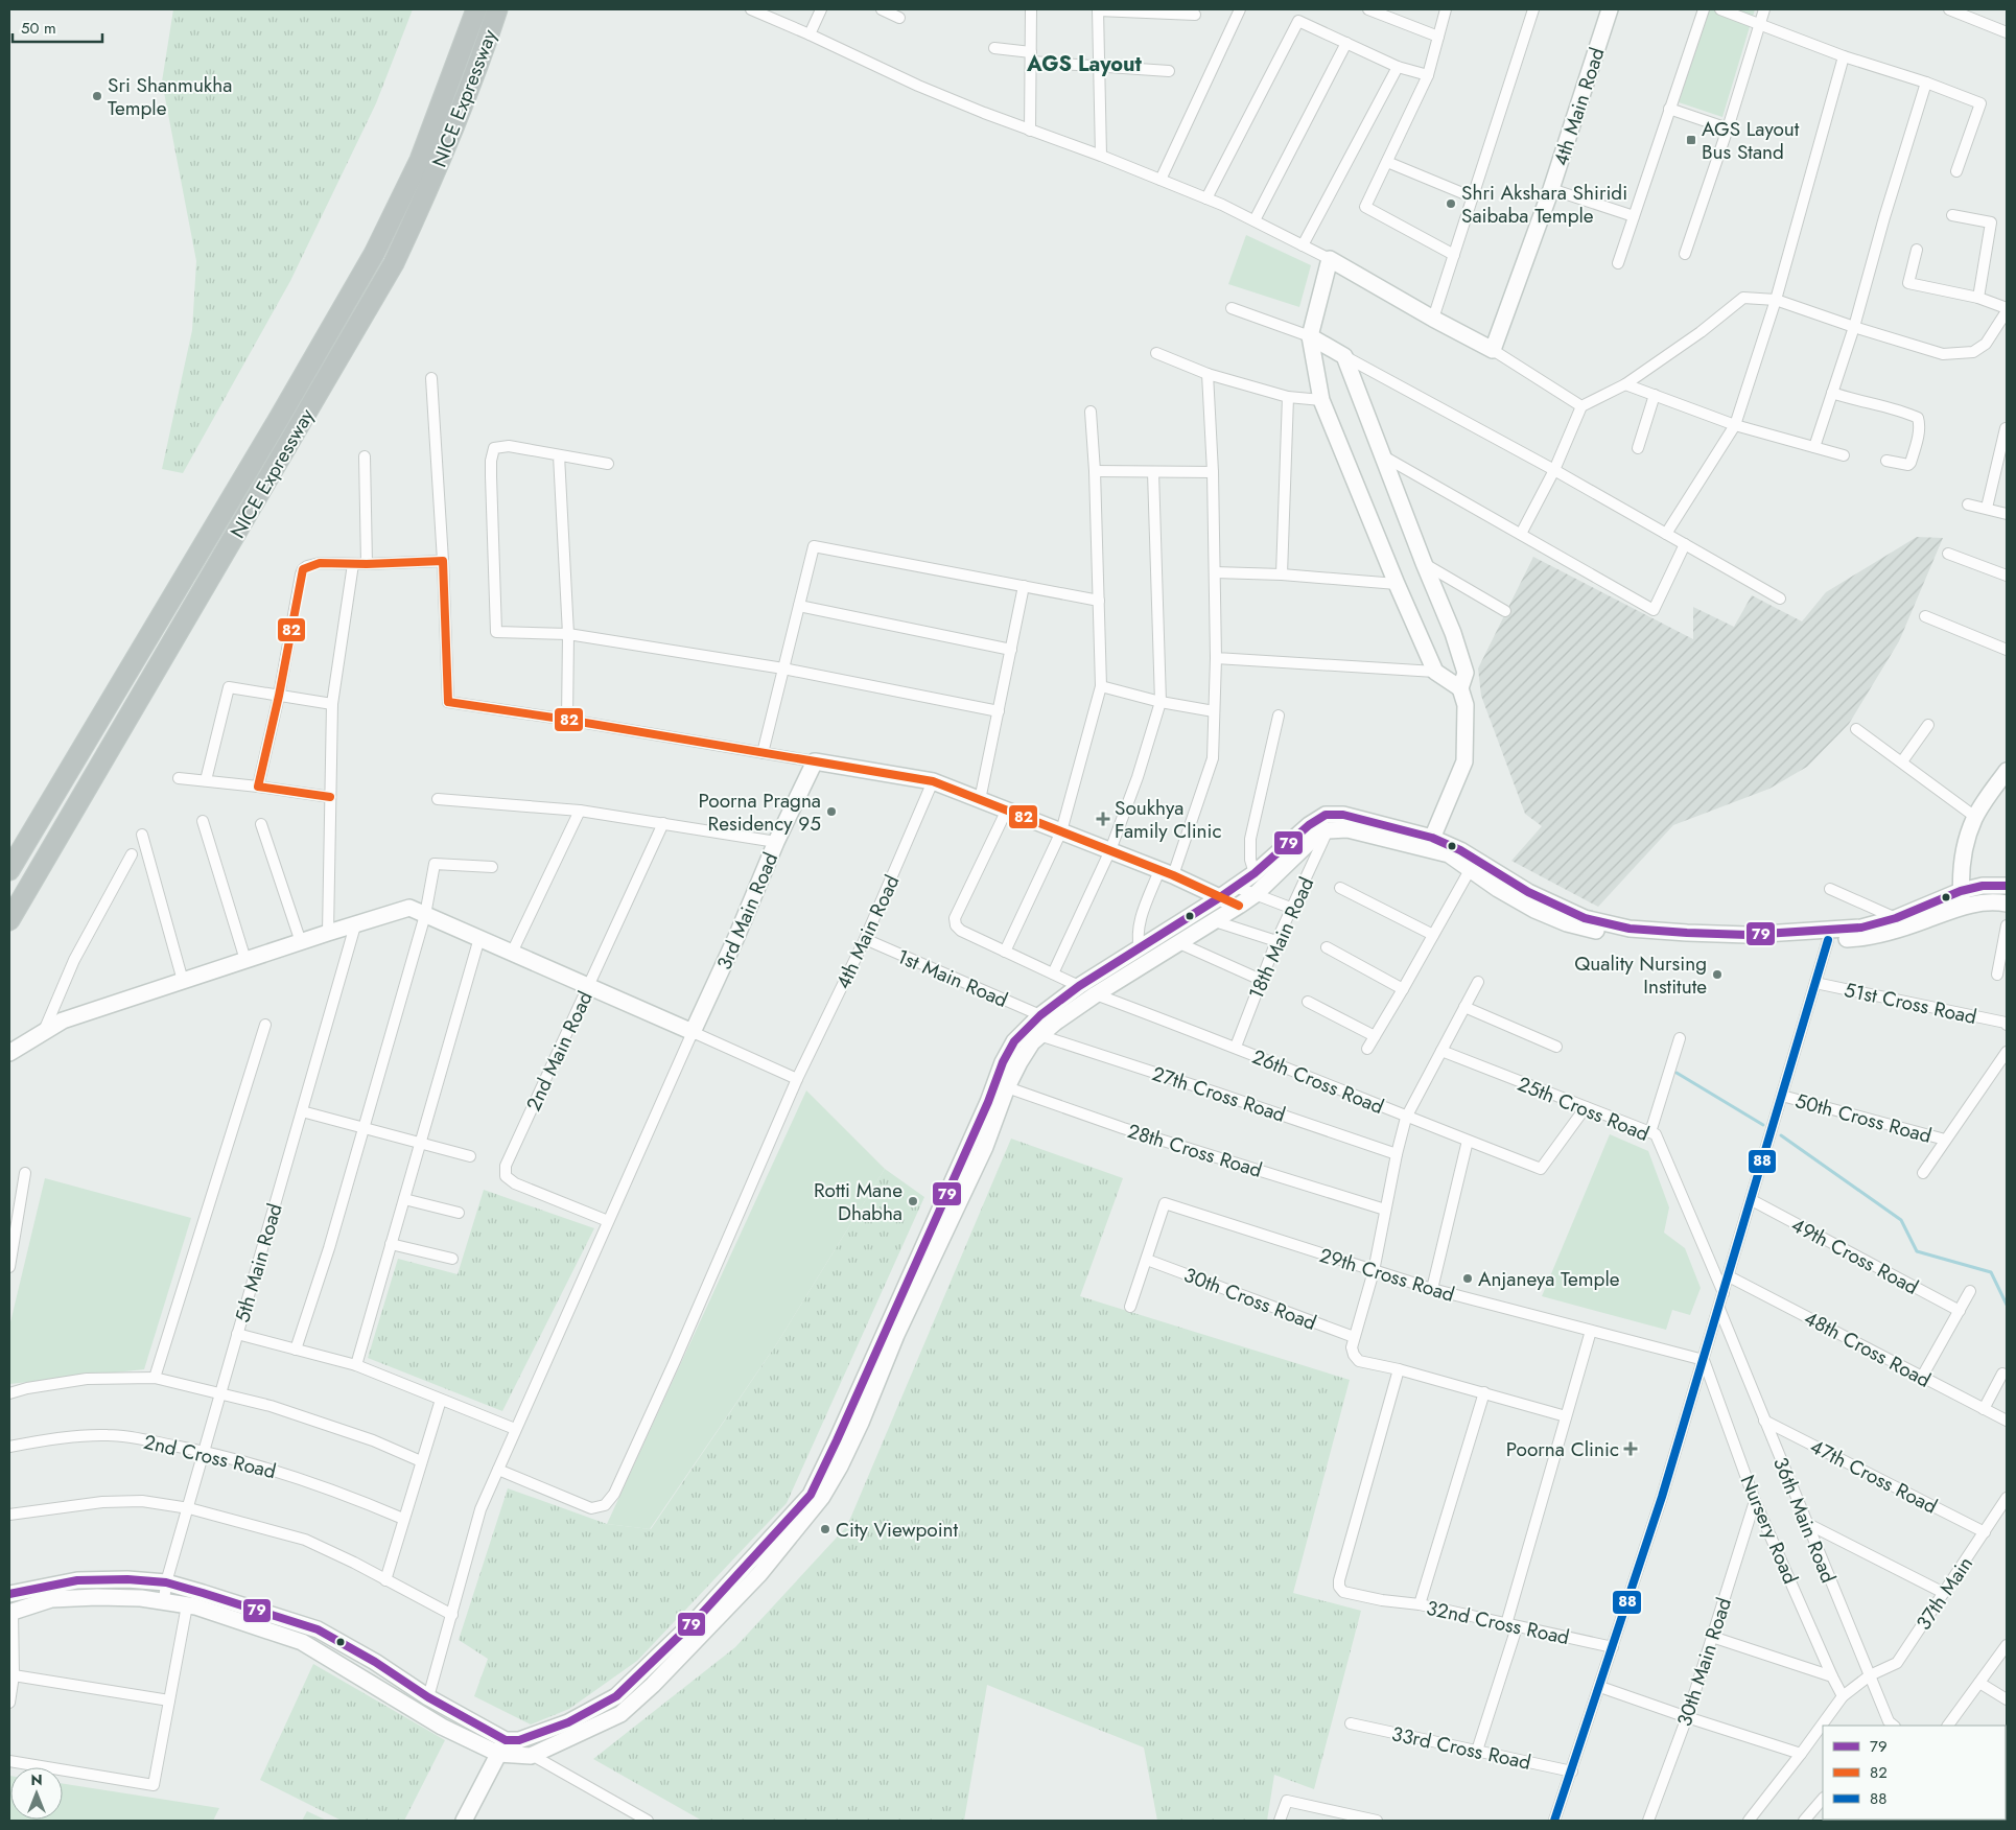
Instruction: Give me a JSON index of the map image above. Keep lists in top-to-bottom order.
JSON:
{
  "streets": {
    "highway": ["NICE Expressway"],
    "main road": ["4th Main Road", "3rd Main Road"],
    "street": [
      "18th Main Road",
      "1st Main Road",
      "51st Cross Road",
      "2nd Main Road",
      "26th Cross Road",
      "27th Cross Road",
      "25th Cross Road",
      "50th Cross Road",
      "28th Cross Road",
      "49th Cross Road",
      "5th Main Road",
      "29th Cross Road",
      "30th Cross Road",
      "48th Cross Road",
      "2nd Cross Road",
      "47th Cross Road",
      "36th Main Road",
      "Nursery Road",
      "37th Main",
      "32nd Cross Road",
      "30th Main Road",
      "33rd Cross Road"
    ]
  },
  "crossings": [
    ["4th Main Road", "1st Main Road"],
    ["18th Main Road", "26th Cross Road"],
    ["26th Cross Road", "25th Cross Road"],
    ["5th Main Road", "2nd Cross Road"],
    ["29th Cross Road", "30th Cross Road"],
    ["29th Cross Road", "Nursery Road"],
    ["47th Cross Road", "36th Main Road"],
    ["47th Cross Road", "37th Main"],
    ["36th Main Road", "37th Main"],
    ["Nursery Road", "37th Main"],
    ["Nursery Road", "30th Main Road"]
  ],
  "districts": ["AGS Layout"],
  "places": {
    "other": [
      "Sri Shanmukha Temple",
      "Shri Akshara Shiridi Saibaba Temple",
      "Poorna Pragna Residency 95",
      "Quality Nursing Institute",
      "Rotti Mane Dhabha",
      "Anjaneya Temple",
      "City Viewpoint"
    ],
    "transit": ["AGS Layout Bus Stand"],
    "health": ["Soukhya Family Clinic", "Poorna Clinic"]
  },
  "lines": ["transit line 82", "transit line 79", "transit line 88"],
  "legend": ["79", "82", "88"],
  "scale_bar": "50 m",
  "north": "top"
}
